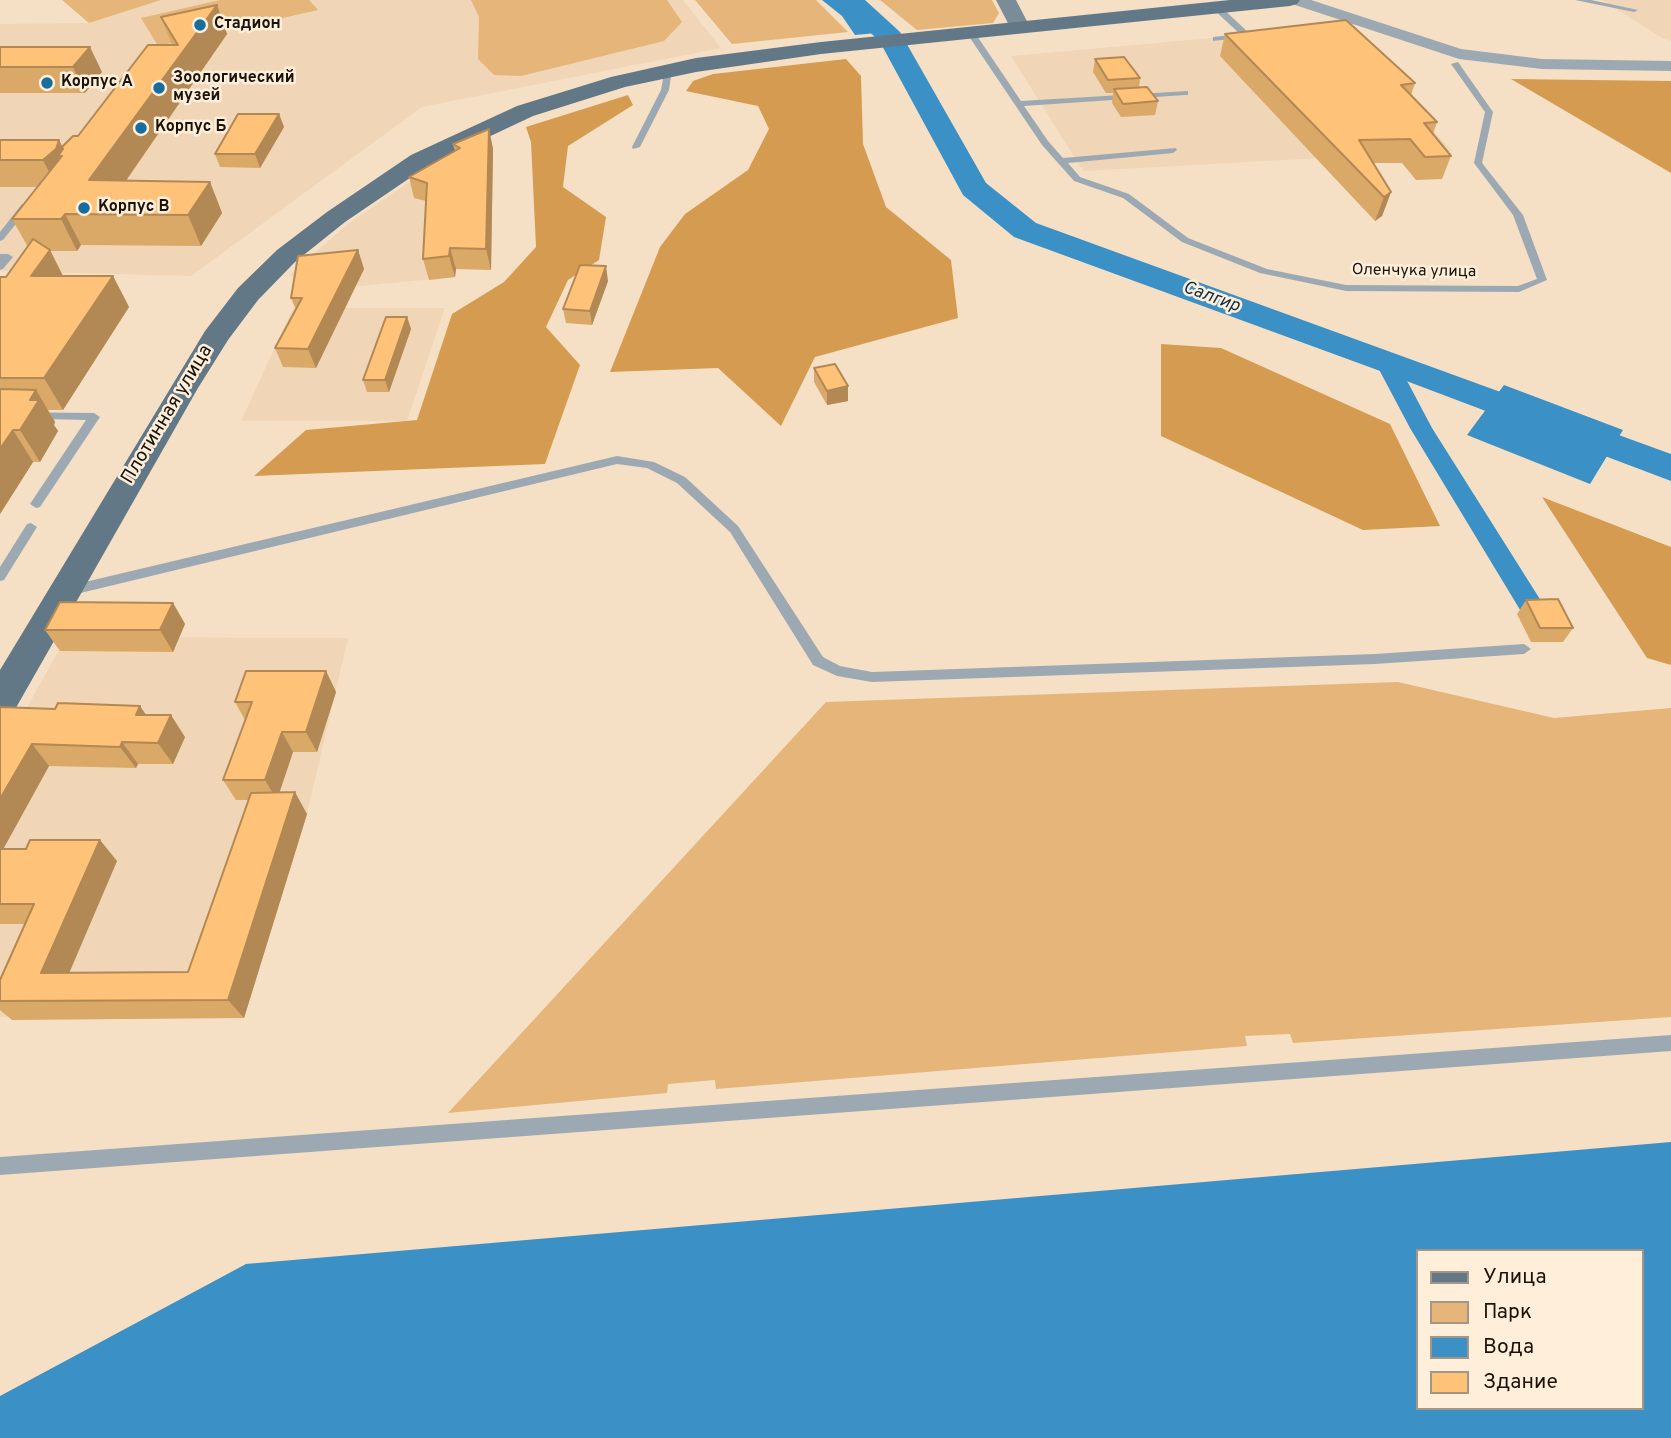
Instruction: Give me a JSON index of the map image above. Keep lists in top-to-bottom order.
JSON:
{
  "streets": {
    "main road": ["Плотинная улица"],
    "lane": ["Оленчука улица"]
  },
  "crossings": [
    ["Оленчука улица", "Плотинная улица"]
  ],
  "water": ["Салгир"],
  "places": [
    "Стадион",
    "Корпус А",
    "Зоологический музей",
    "Корпус Б",
    "Корпус В"
  ],
  "legend": [
    "Улица",
    "Парк",
    "Вода",
    "Здание"
  ]
}
